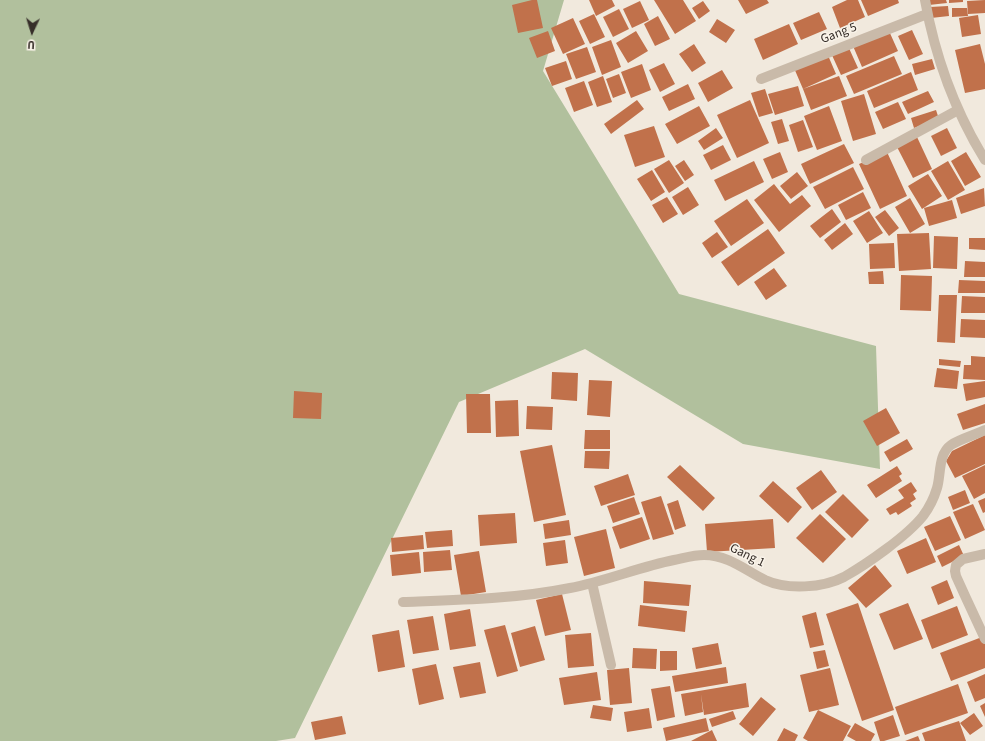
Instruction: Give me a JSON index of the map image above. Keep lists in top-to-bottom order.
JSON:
{
  "streets": {
    "street": ["Gang 5", "Gang 1"]
  },
  "north": "bottom"
}
